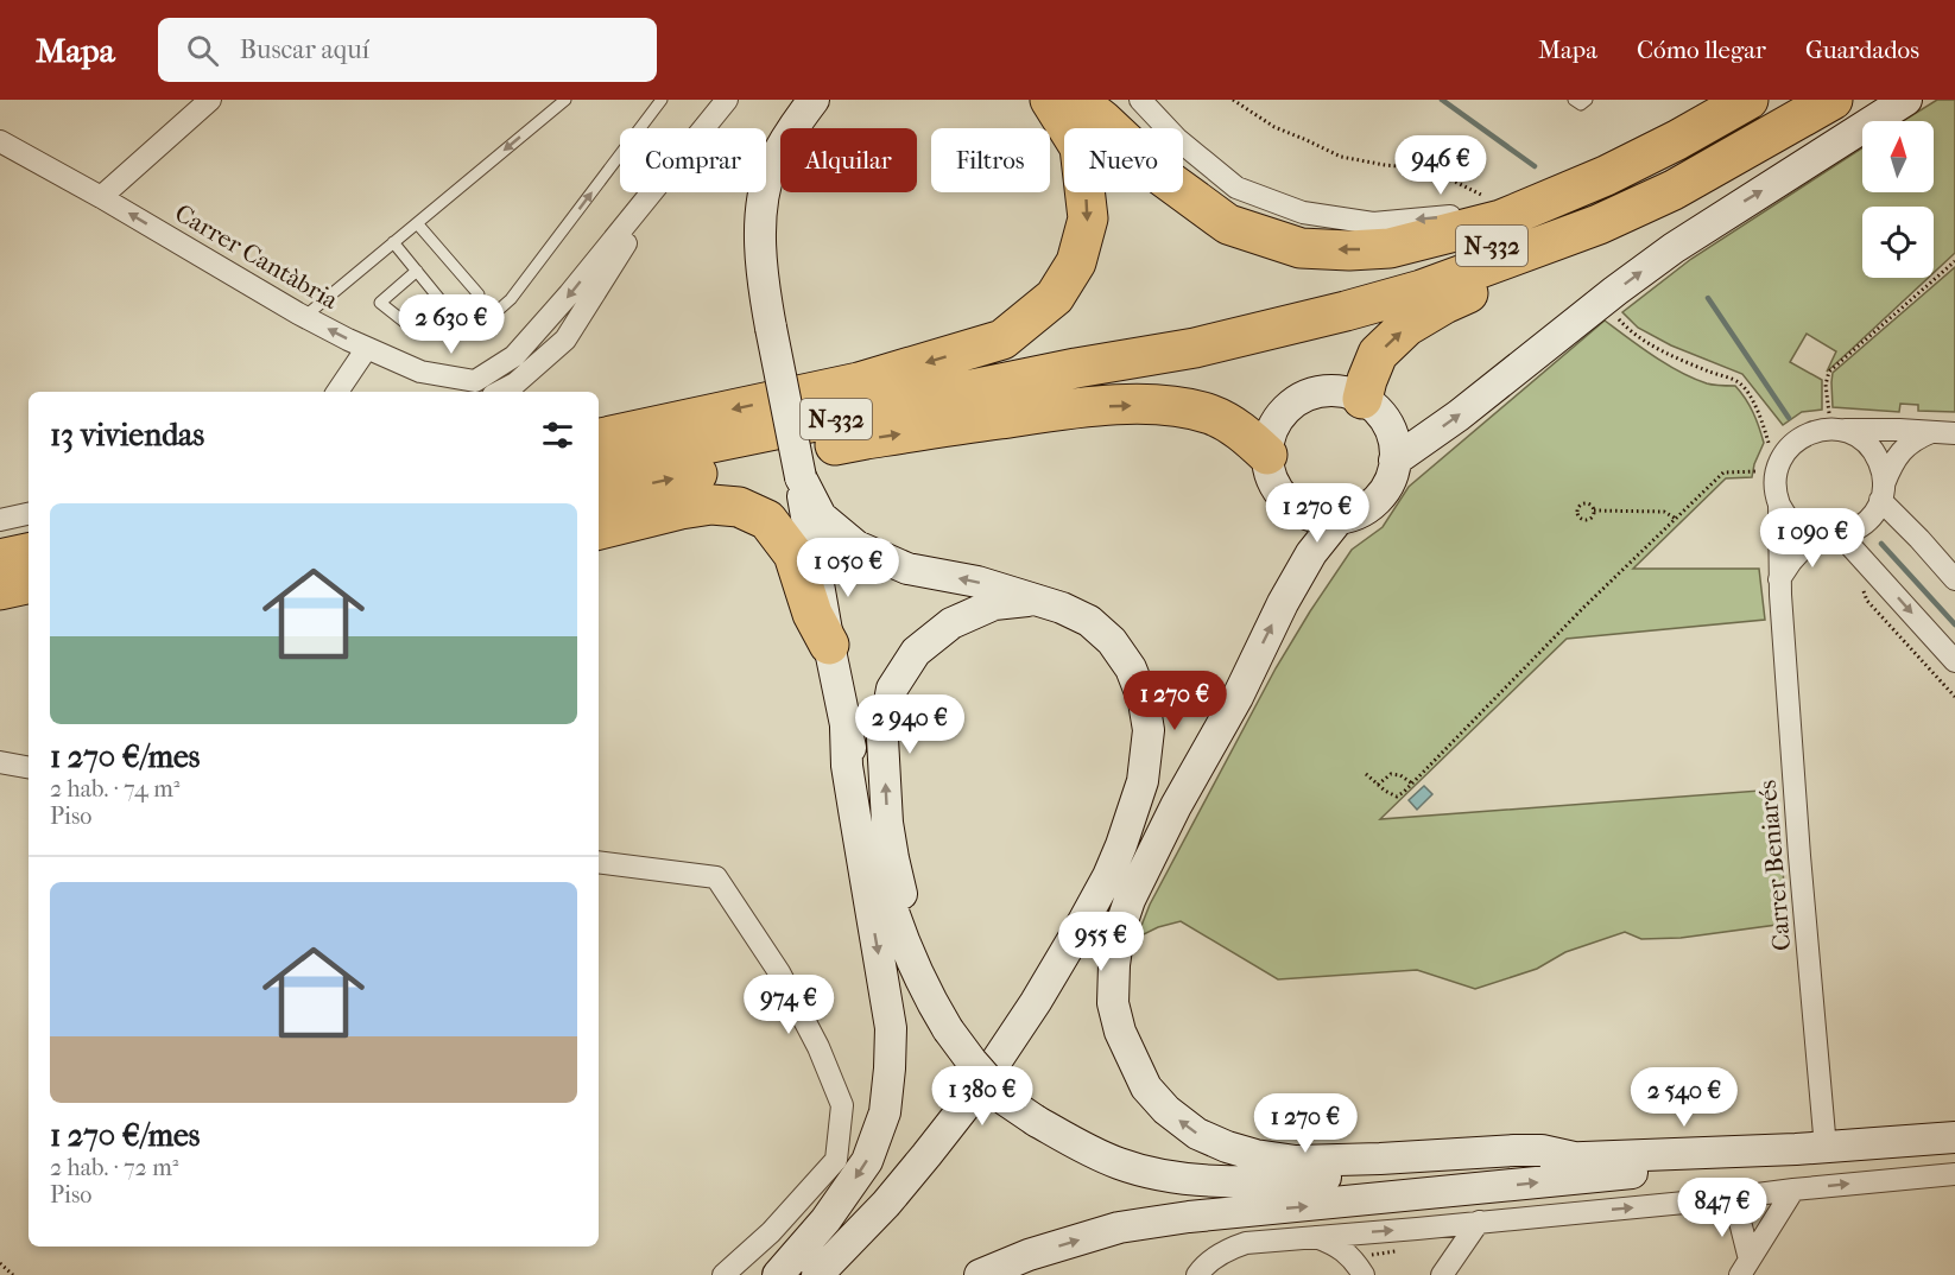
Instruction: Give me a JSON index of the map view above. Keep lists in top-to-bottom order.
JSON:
{
  "streets": {
    "highway": ["N-332"],
    "street": ["Carrer Cantàbria", "Carrer Beniarés"]
  },
  "one_way": ["Carrer Cantàbria"],
  "north": "top",
  "page": {
    "header": "Mapa",
    "search": "Buscar aquí",
    "nav": ["Mapa", "Cómo llegar", "Guardados"],
    "chip": [
      "Comprar",
      "Alquilar",
      "Filtros",
      "Nuevo"
    ],
    "price": [
      "946 €",
      "2 630 €",
      "1 270 €",
      "1 090 €",
      "1 050 €",
      "1 270 €",
      "2 940 €",
      "955 €",
      "974 €",
      "1 380 €",
      "2 540 €",
      "1 270 €",
      "847 €"
    ],
    "heading": "13 viviendas",
    "list": [
      {
        "name": "1 270 €/mes",
        "note": "2 hab. · 74 m² · Piso"
      },
      {
        "name": "1 270 €/mes",
        "note": "2 hab. · 72 m² · Piso"
      }
    ]
  }
}
